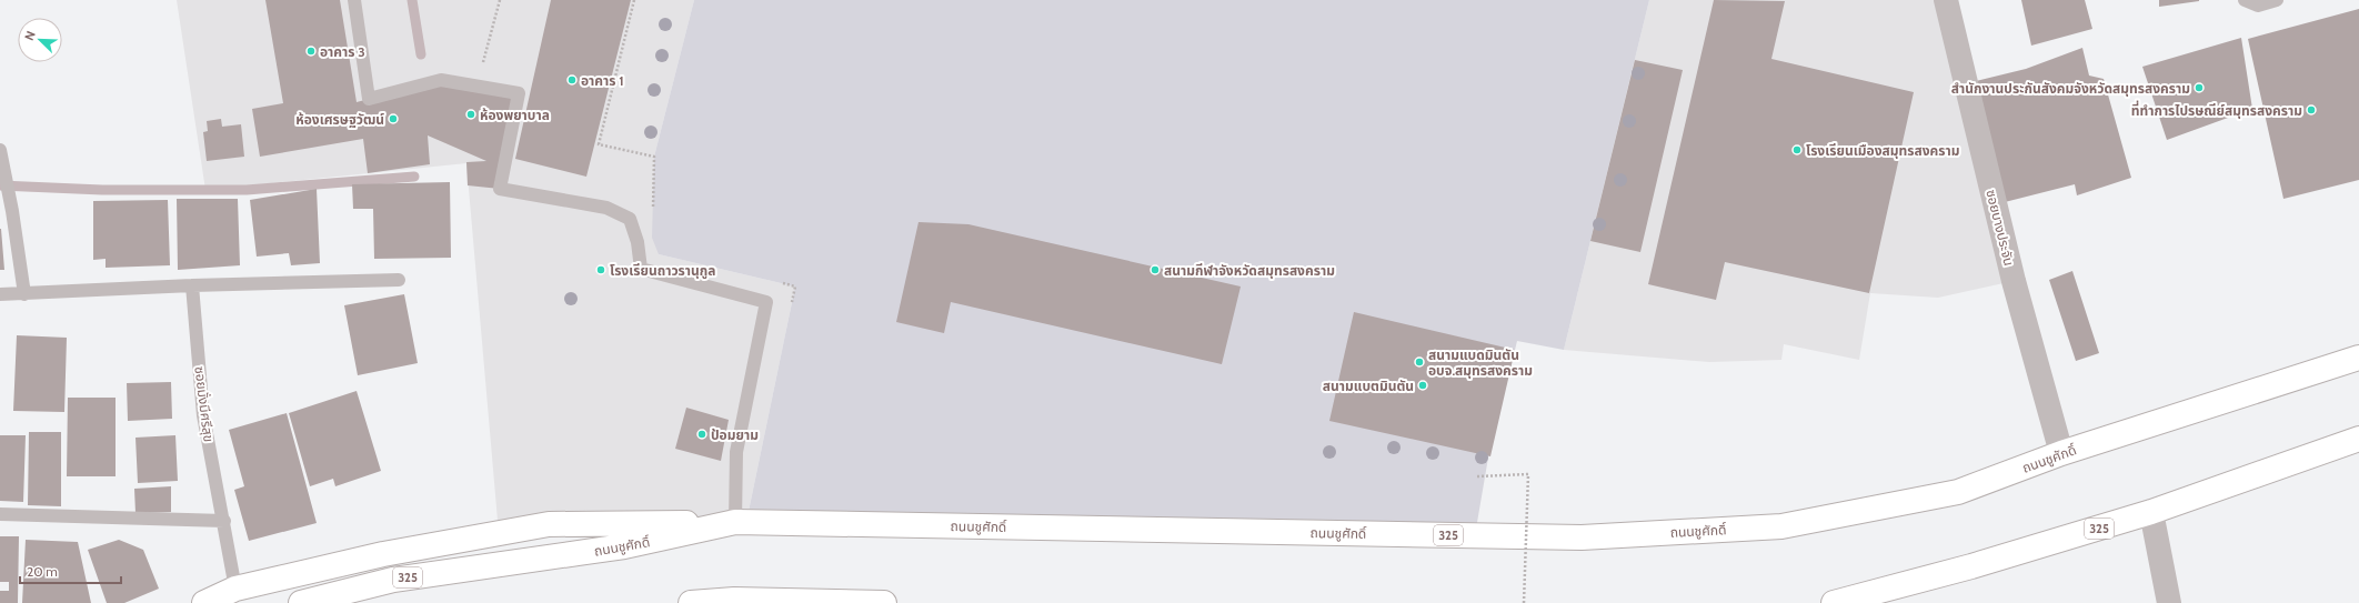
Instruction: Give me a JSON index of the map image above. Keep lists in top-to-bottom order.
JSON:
{
  "streets": {
    "main road": ["ถนนชูศักดิ์", "325"],
    "street": ["ซอยบางประจัน"],
    "lane": ["ซอยมั่งมีศรีสุข"]
  },
  "crossings": [
    ["ซอยบางประจัน", "ถนนชูศักดิ์"]
  ],
  "places": [
    "อาคาร 3",
    "อาคาร 1",
    "สำนักงานประกันสังคมจังหวัดสมุทรสงคราม",
    "ที่ทำการไปรษณีย์สมุทรสงคราม",
    "ห้องพยาบาล",
    "ห้องเศรษฐวัฒน์",
    "โรงเรียนเมืองสมุทรสงคราม",
    "โรงเรียนถาวรานุกูล",
    "สนามกีฬาจังหวัดสมุทรสงคราม",
    "สนามแบดมินตัน อบจ.สมุทรสงคราม",
    "สนามแบตมินตัน",
    "ป้อมยาม"
  ],
  "scale_bar": "20 m",
  "north": "top left"
}
